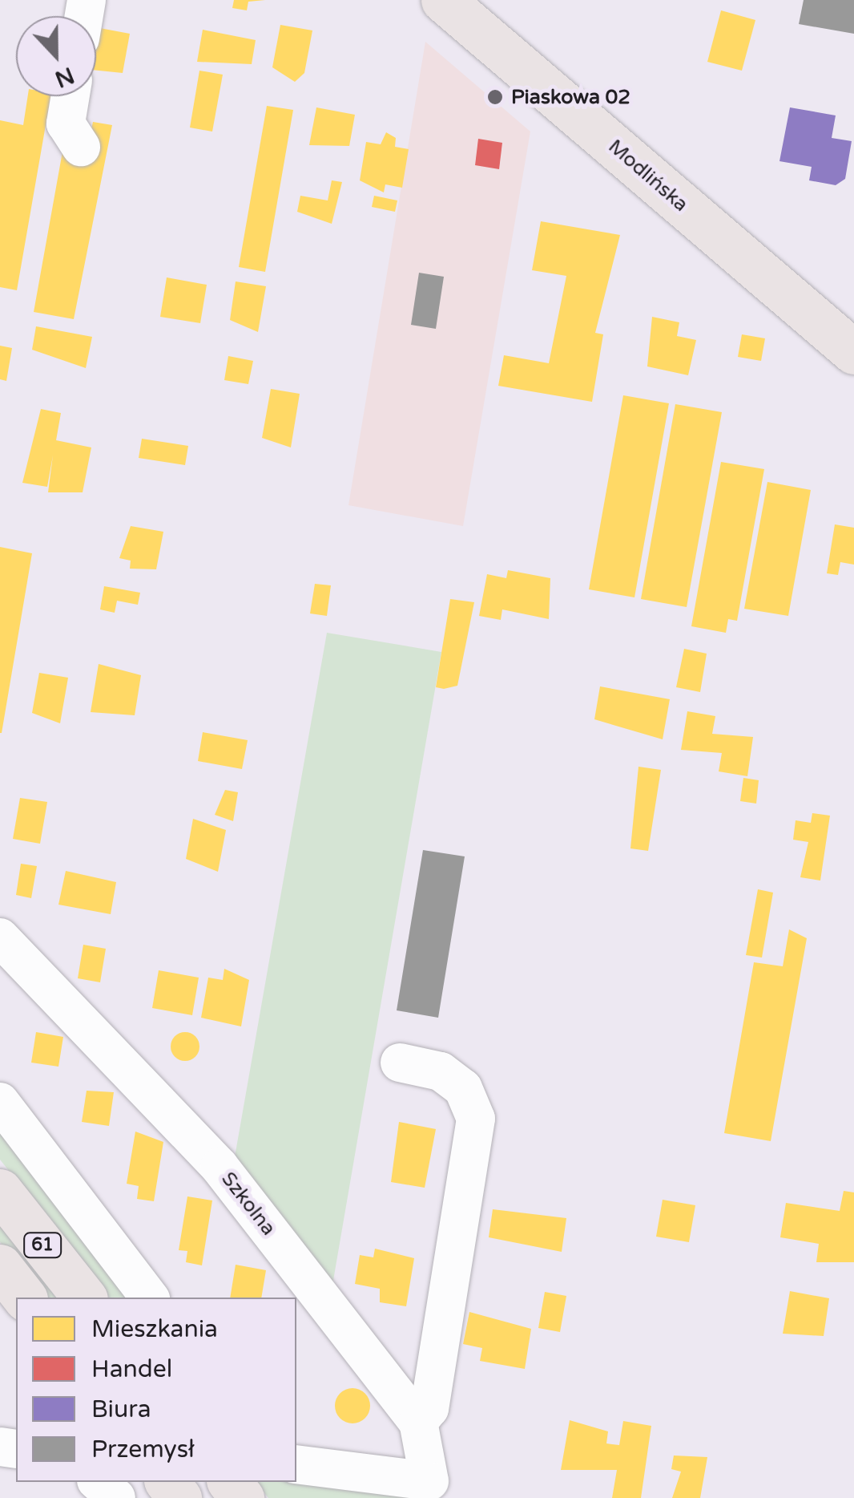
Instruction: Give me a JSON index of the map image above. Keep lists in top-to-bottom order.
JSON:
{
  "streets": {
    "main road": ["Modlińska", "61"],
    "street": ["Szkolna"]
  },
  "places": ["Piaskowa 02"],
  "legend": [
    "Mieszkania",
    "Handel",
    "Biura",
    "Przemysł"
  ],
  "north": "bottom"
}
